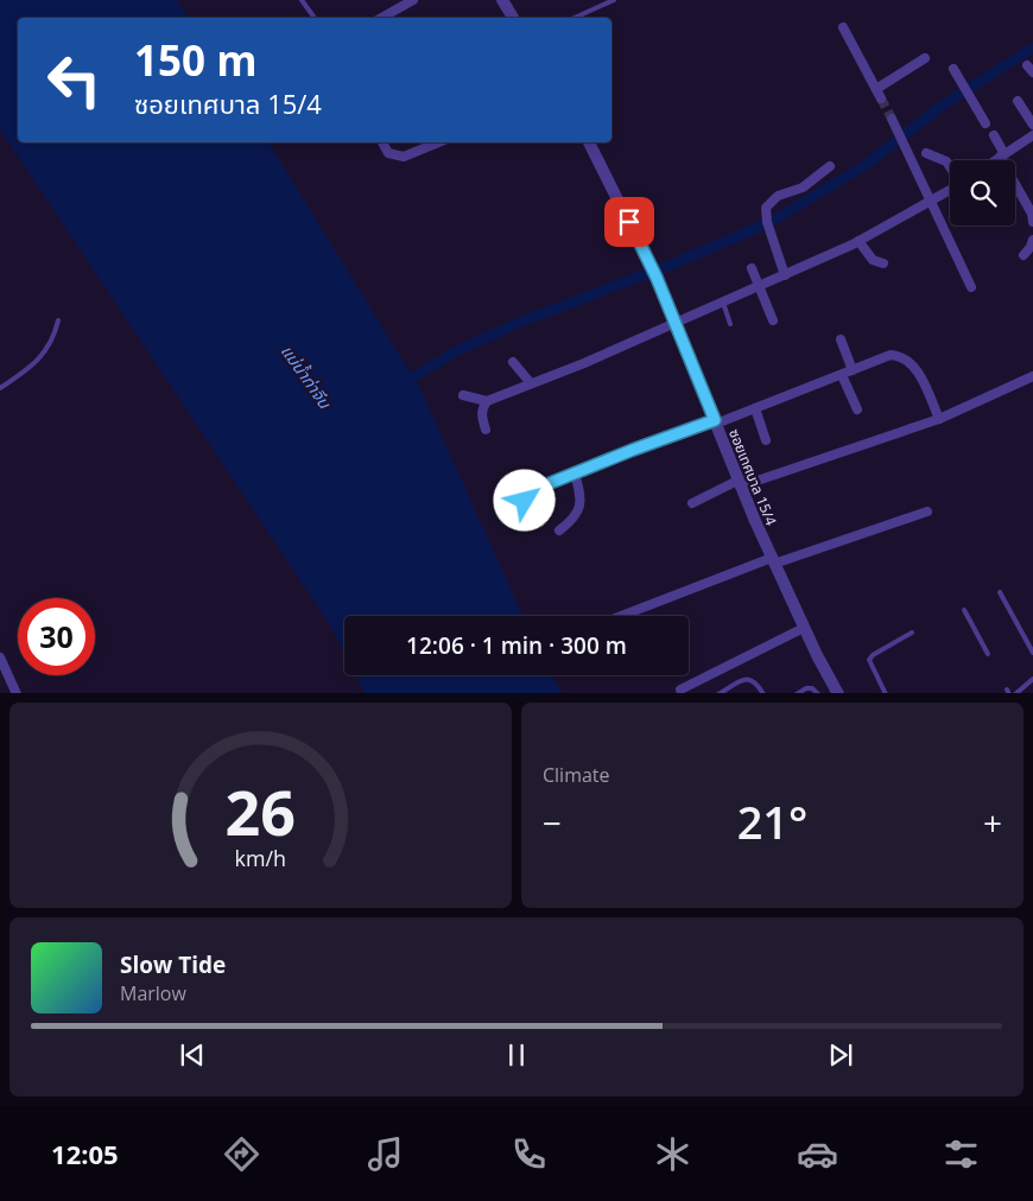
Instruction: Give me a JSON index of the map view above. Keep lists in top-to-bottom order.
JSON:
{
  "streets": {
    "street": ["ซอยเทศบาล 15/4"]
  },
  "water": ["แม่น้ำท่าจีน"],
  "page": {
    "turn": ["150 m", "ซอยเทศบาล 15/4"],
    "limit": "30",
    "trip": "12:06 · 1 min · 300 m",
    "tile": "Climate",
    "heat": ["−", "21°", "+"],
    "song": ["Slow Tide", "Marlow"],
    "tabs": "12:05",
    "gauge": ["26", "km/h"]
  }
}
